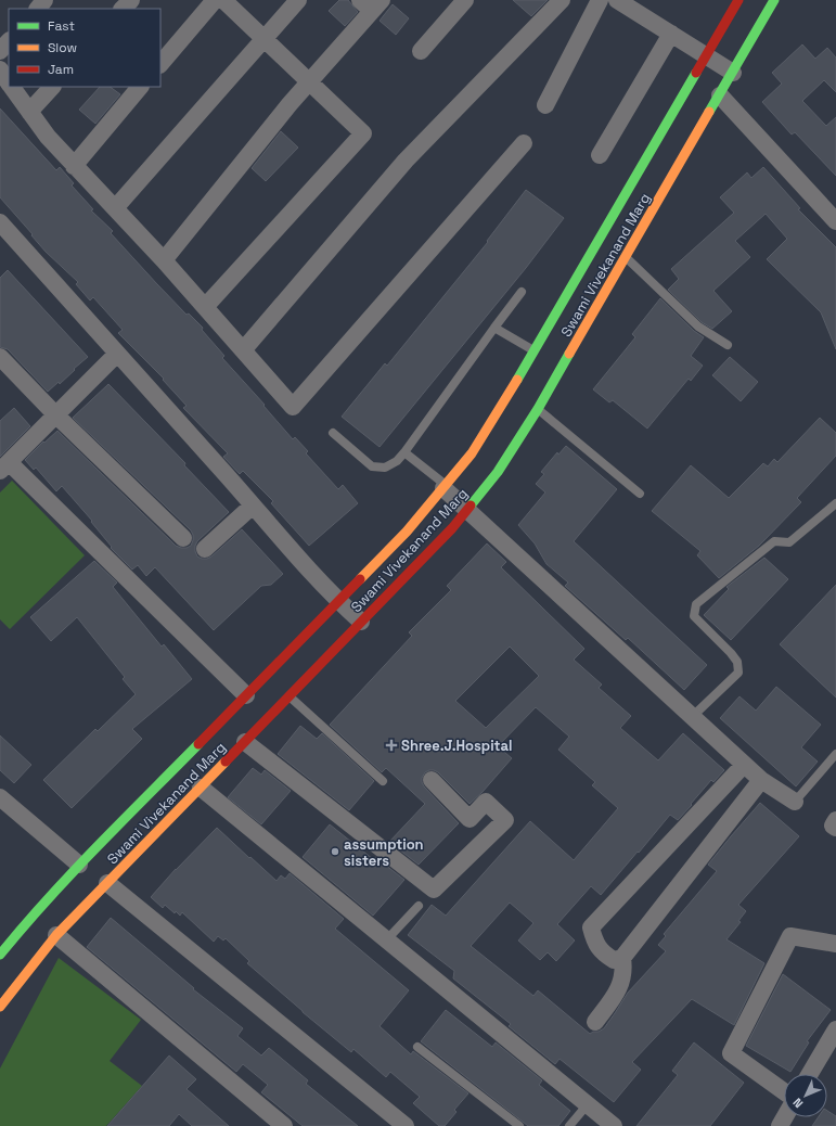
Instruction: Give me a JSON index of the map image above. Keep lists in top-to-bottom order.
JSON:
{
  "streets": {
    "main road": ["Swami Vivekanand Marg"]
  },
  "places": {
    "health": ["Shree.J.Hospital"],
    "other": ["assumption sisters"]
  },
  "legend": ["Fast", "Slow", "Jam"],
  "north": "bottom left"
}
